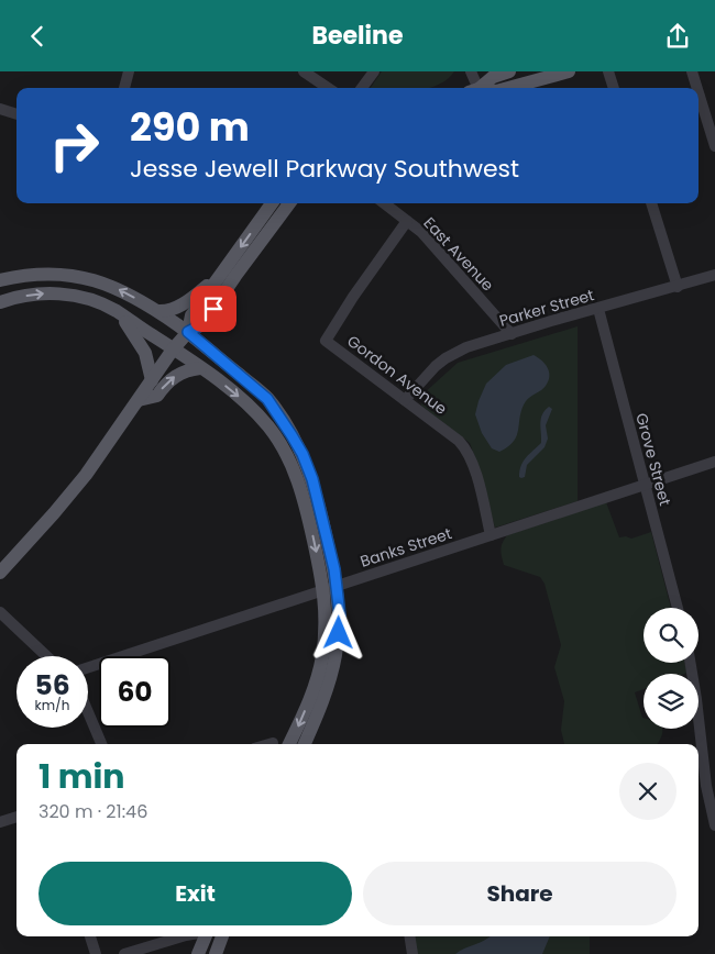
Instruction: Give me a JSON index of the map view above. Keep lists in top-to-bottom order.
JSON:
{
  "streets": {
    "street": [
      "East Avenue",
      "Parker Street",
      "Gordon Avenue",
      "Grove Street",
      "Banks Street"
    ]
  },
  "crossings": [
    ["East Avenue", "Parker Street"],
    ["East Avenue", "Gordon Avenue"],
    ["Parker Street", "Gordon Avenue"],
    ["Parker Street", "Grove Street"],
    ["Gordon Avenue", "Banks Street"],
    ["Grove Street", "Banks Street"]
  ],
  "page": {
    "header": "Beeline",
    "turn": ["290 m", "Jesse Jewell Parkway Southwest"],
    "speed": "56 km/h",
    "limit": "60",
    "heading": ["1 min", "320 m · 21:46"],
    "buttons": ["Exit", "Share"]
  }
}
